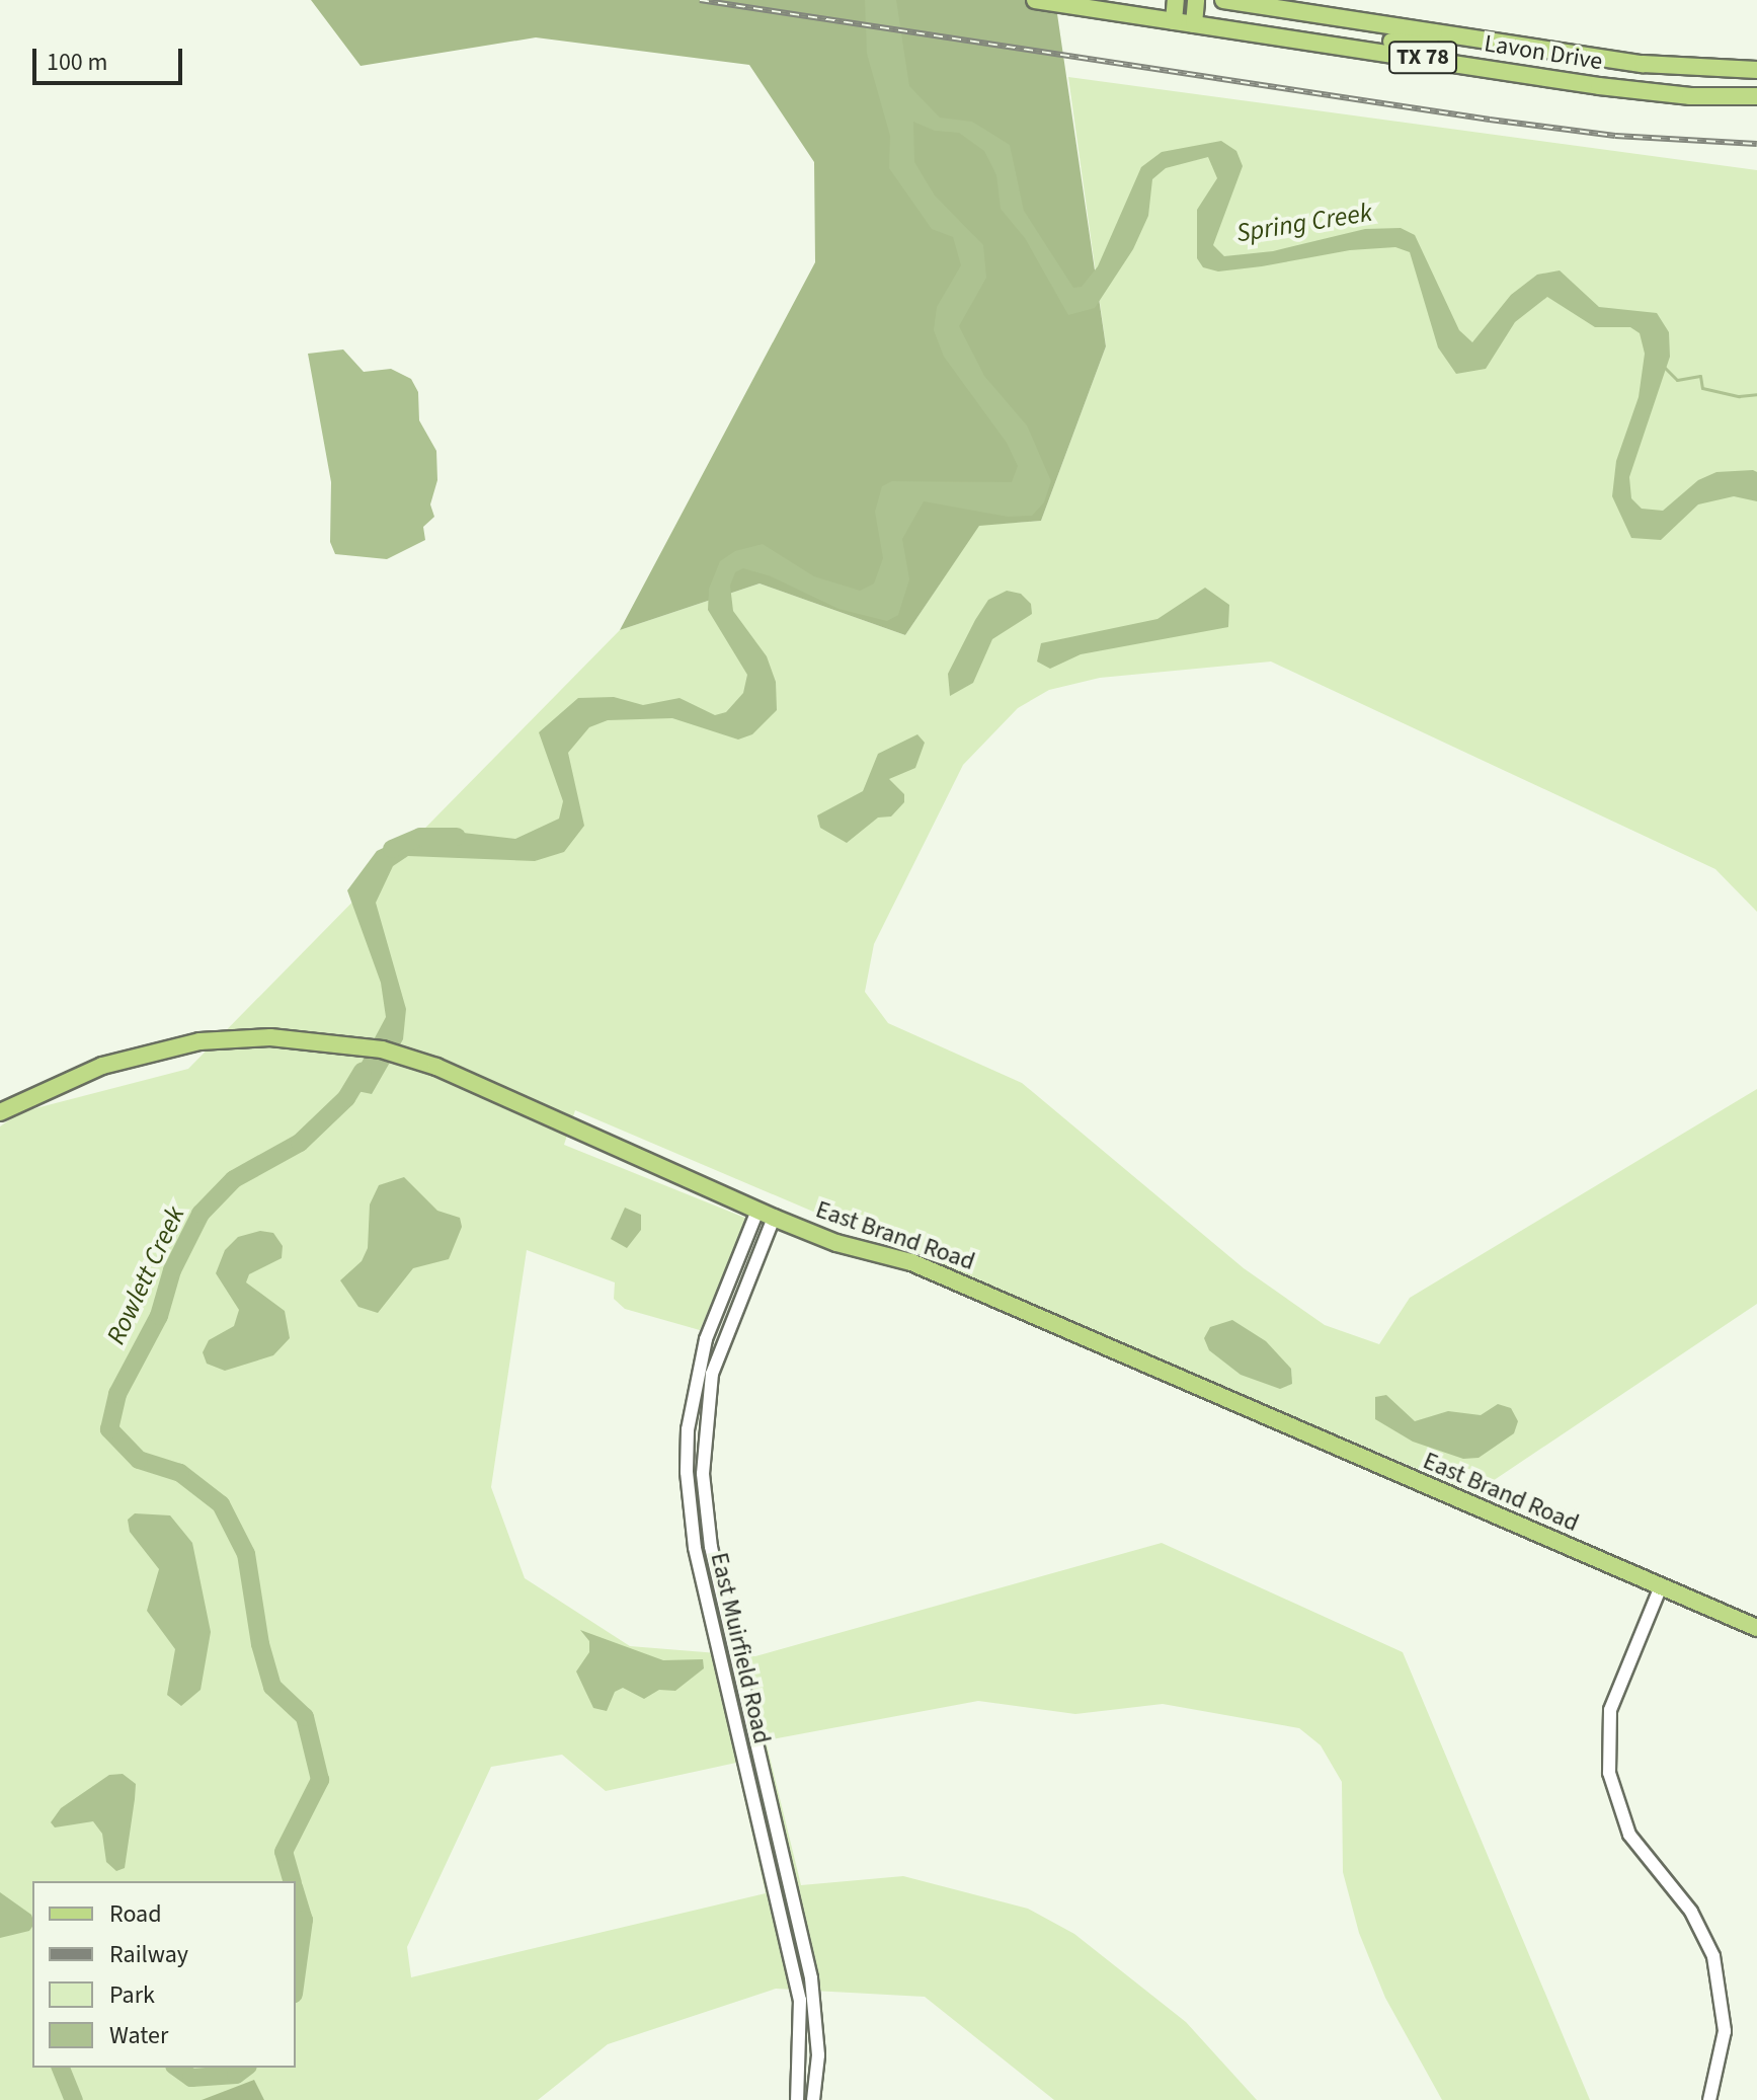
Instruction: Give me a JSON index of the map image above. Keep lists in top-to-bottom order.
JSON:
{
  "streets": {
    "main road": ["Lavon Drive", "TX 78", "East Brand Road"],
    "street": ["East Muirfield Road"]
  },
  "crossings": [
    ["East Brand Road", "East Muirfield Road"]
  ],
  "water": ["Spring Creek", "Rowlett Creek"],
  "legend": [
    "Road",
    "Railway",
    "Park",
    "Water"
  ],
  "scale_bar": "100 m"
}
